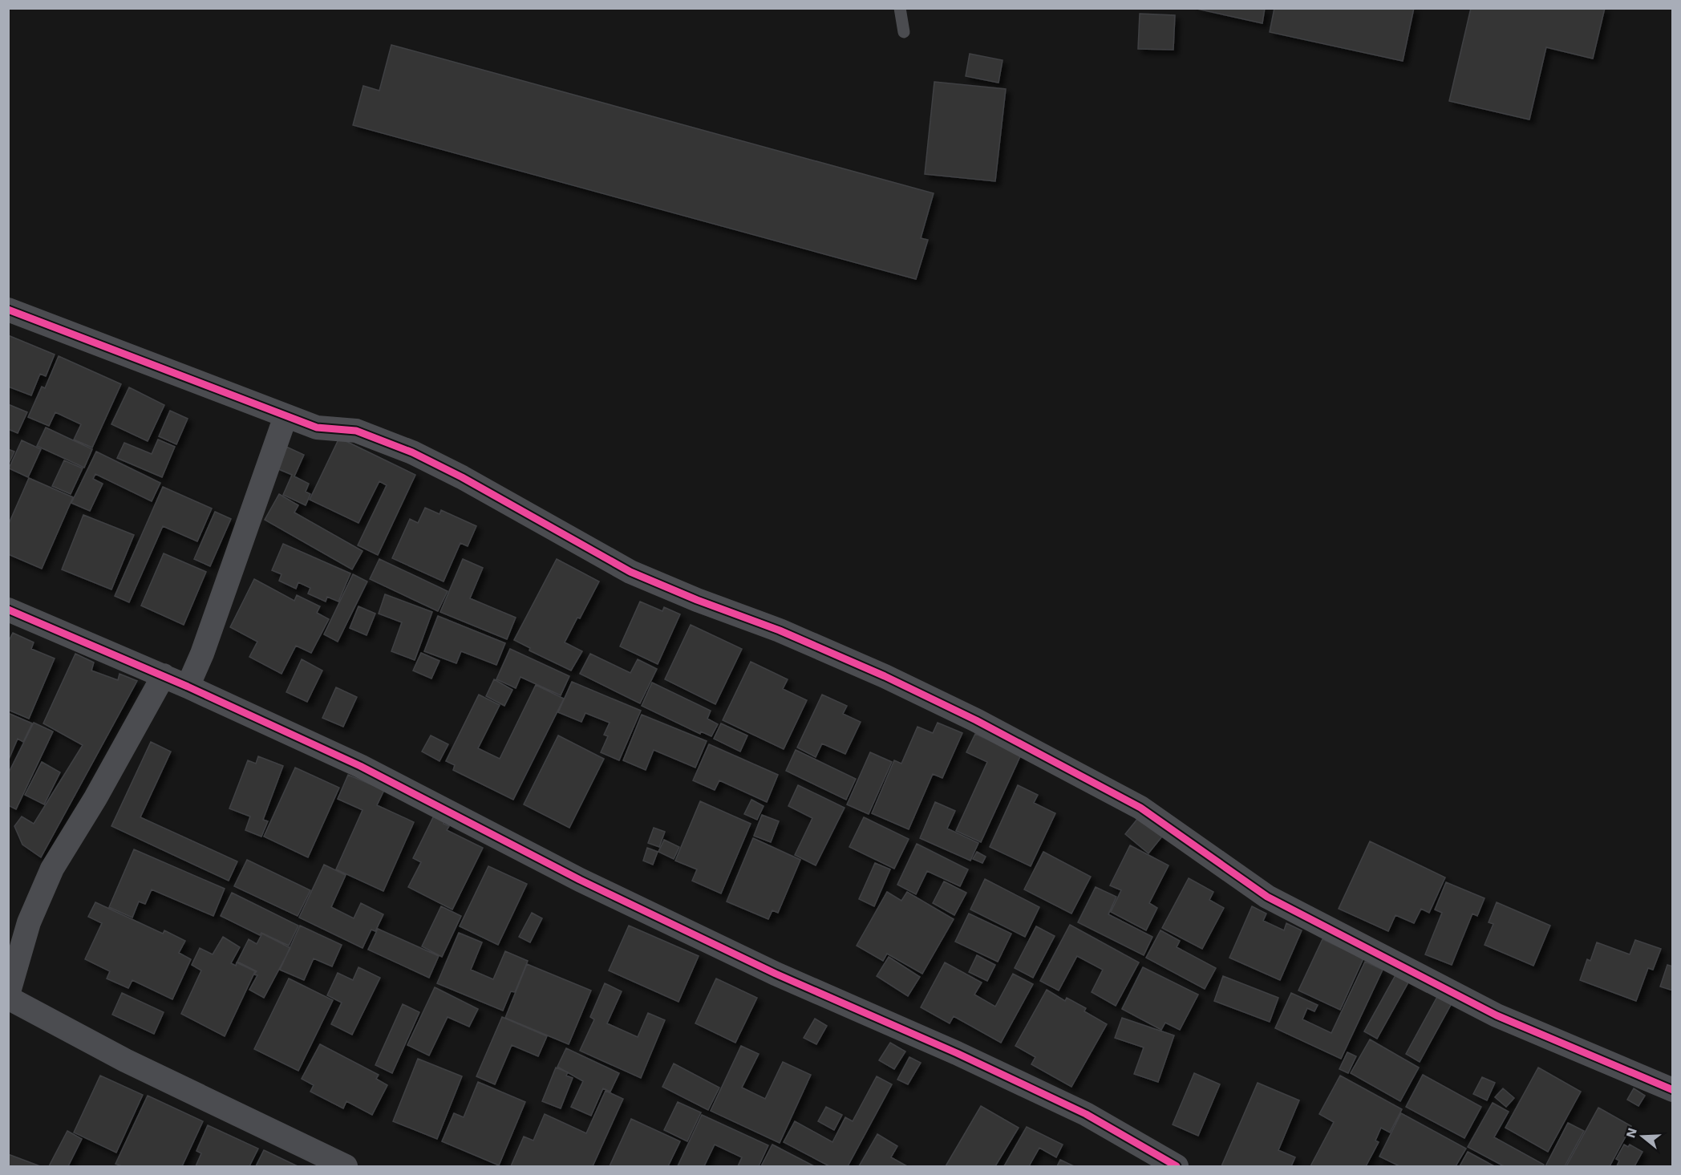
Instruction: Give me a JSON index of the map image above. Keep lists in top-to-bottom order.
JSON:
{
  "north": "left"
}
